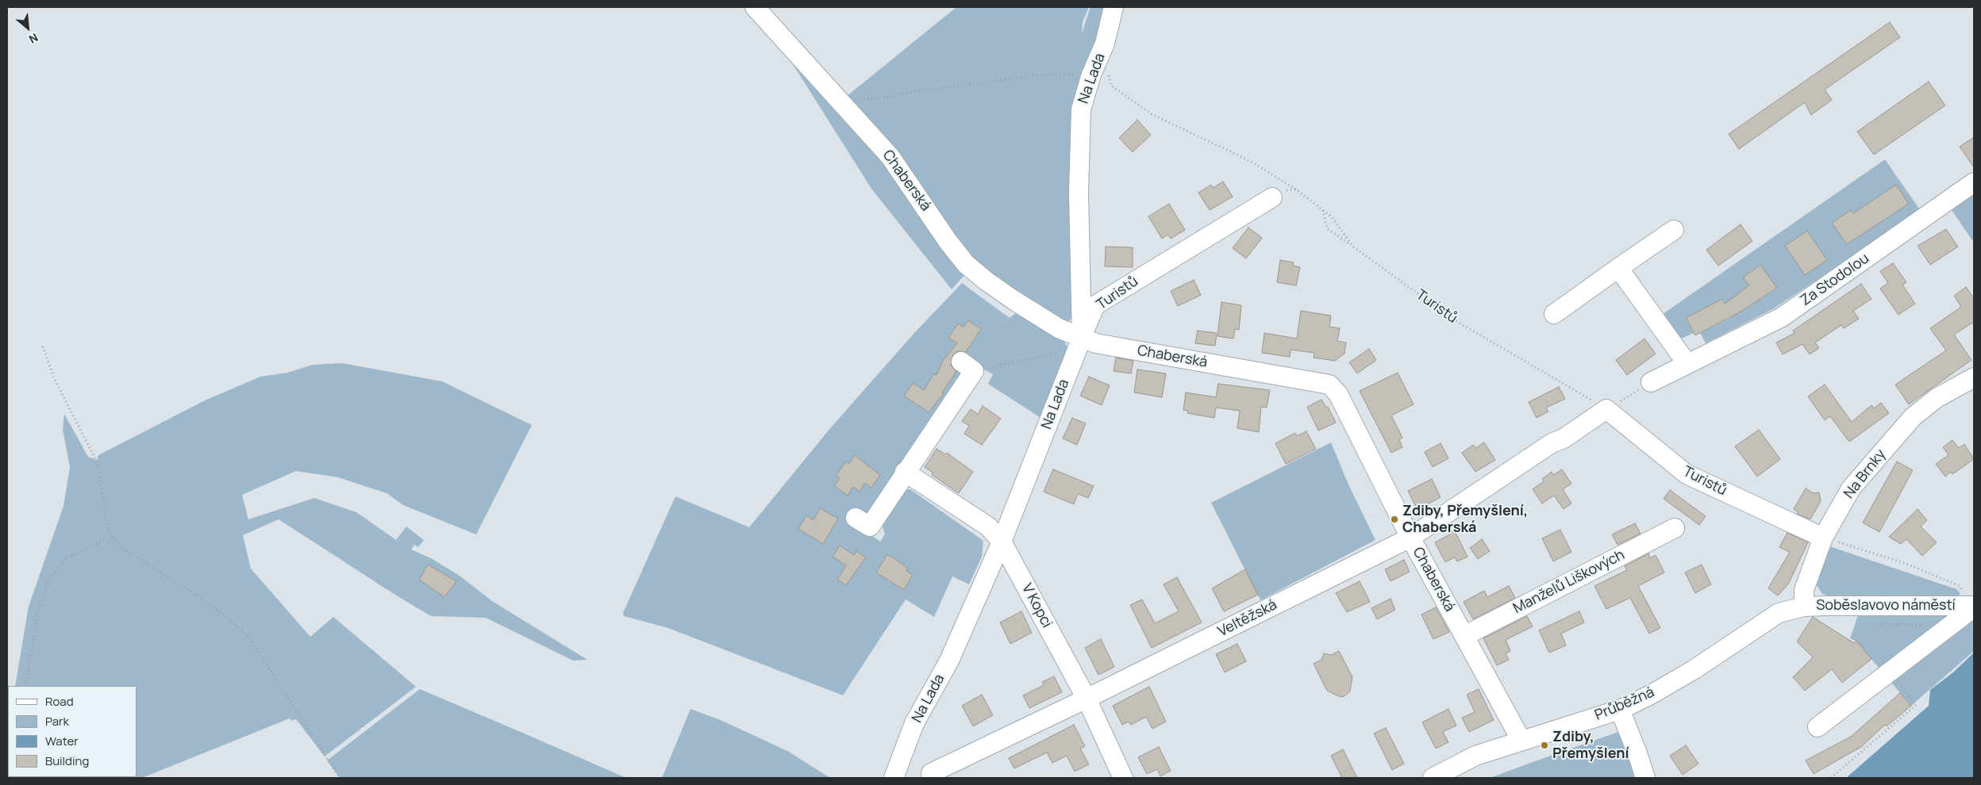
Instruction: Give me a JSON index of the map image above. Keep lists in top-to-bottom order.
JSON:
{
  "streets": {
    "street": [
      "Na Lada",
      "Chaberská",
      "Za Stodolou",
      "Turistů",
      "Na Brnky",
      "Manželů Liškových",
      "V Kopci",
      "Soběslavovo náměstí",
      "Veltěžská",
      "Průběžná"
    ]
  },
  "crossings": [
    ["Na Lada", "Chaberská"],
    ["Na Lada", "Turistů"],
    ["Na Lada", "V Kopci"],
    ["Chaberská", "Turistů"],
    ["Chaberská", "Manželů Liškových"],
    ["Chaberská", "Veltěžská"],
    ["Chaberská", "Průběžná"],
    ["Turistů", "Na Brnky"],
    ["Turistů", "Veltěžská"],
    ["Na Brnky", "Soběslavovo náměstí"],
    ["Na Brnky", "Průběžná"],
    ["V Kopci", "Veltěžská"],
    ["Soběslavovo náměstí", "Průběžná"]
  ],
  "places": ["Zdiby, Přemyšlení, Chaberská", "Zdiby, Přemyšlení"],
  "legend": [
    "Road",
    "Park",
    "Water",
    "Building"
  ],
  "north": "bottom right"
}
